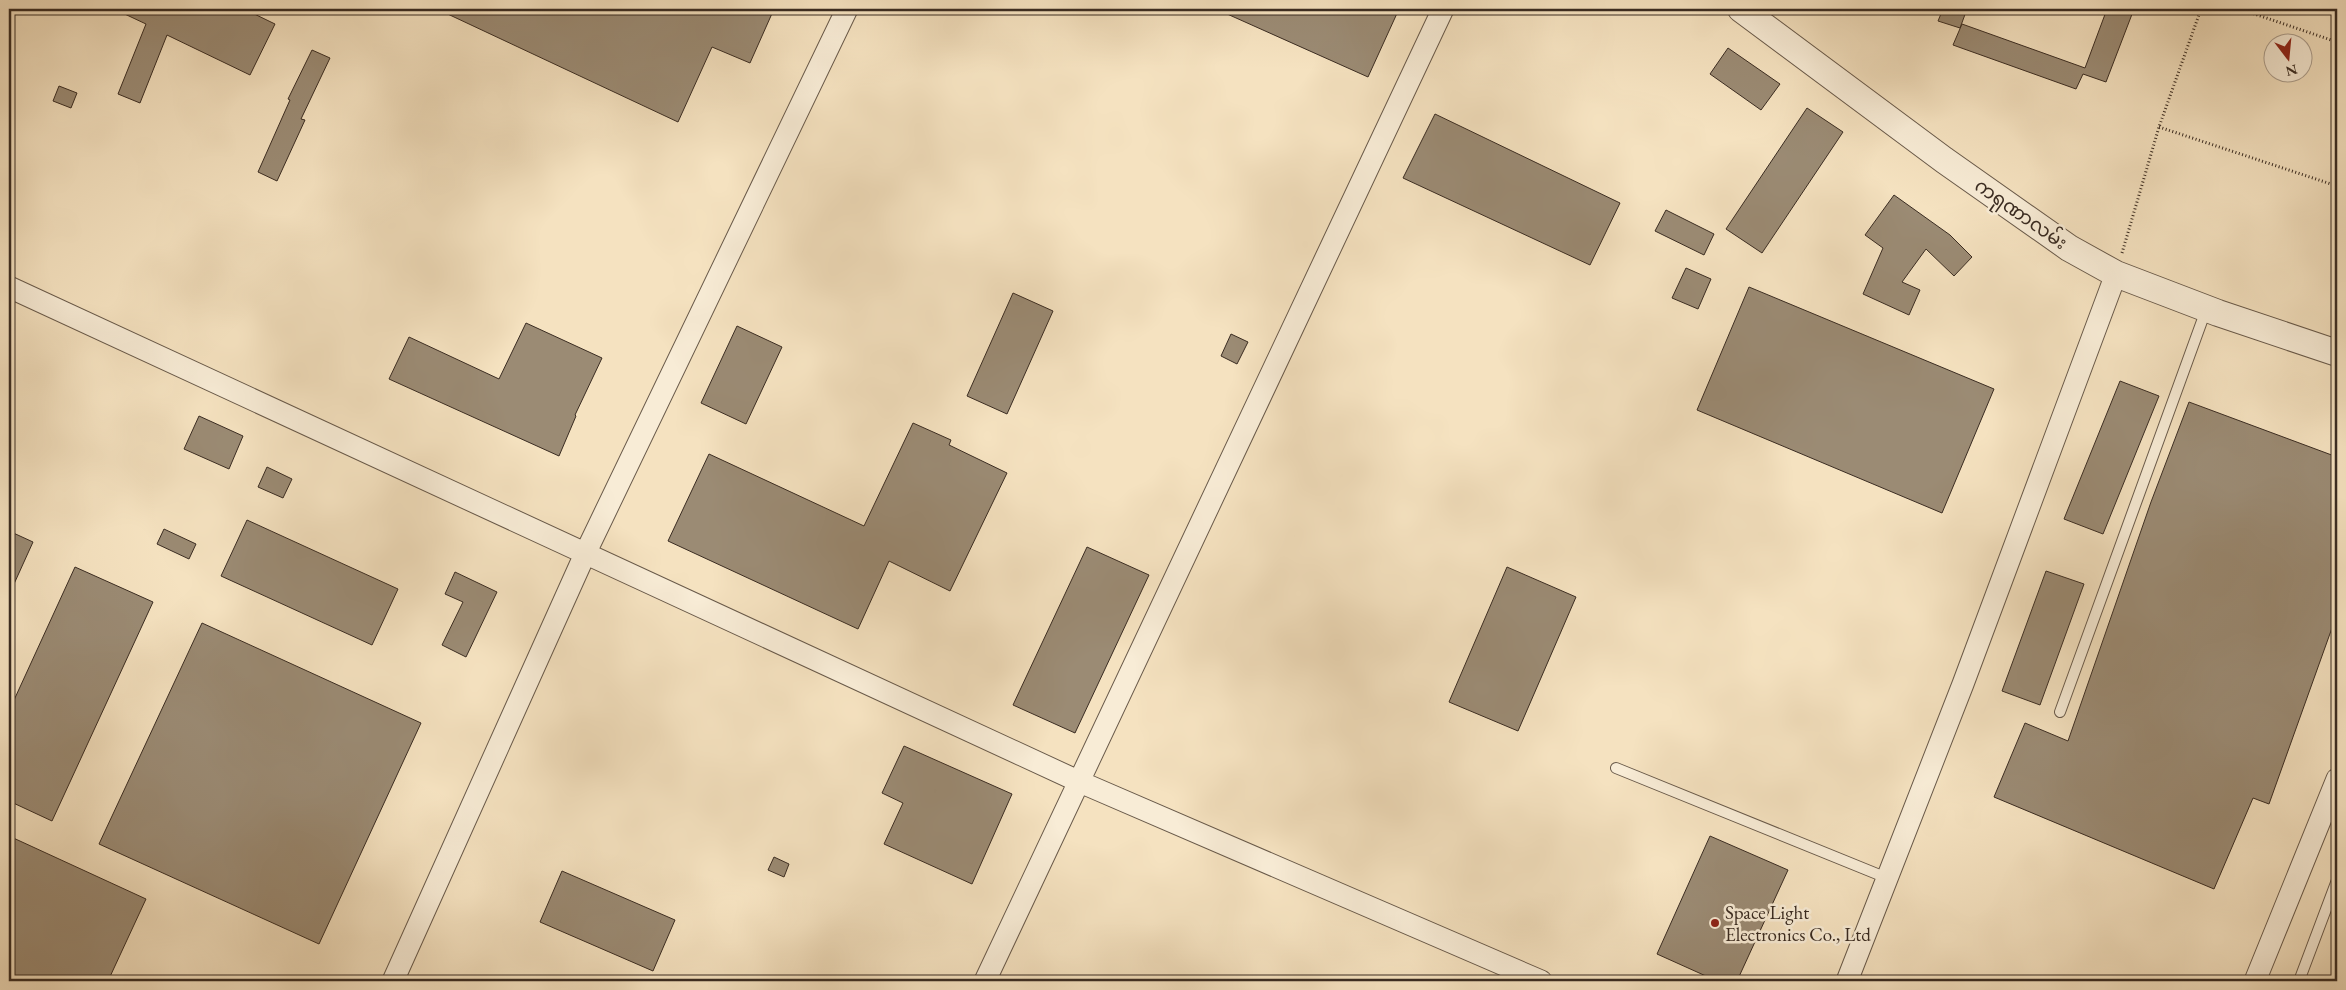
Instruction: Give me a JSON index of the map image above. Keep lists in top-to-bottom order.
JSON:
{
  "streets": {
    "street": ["ကရုဏာလမ်း"]
  },
  "places": ["Space Light Electronics Co., Ltd"],
  "north": "bottom"
}
